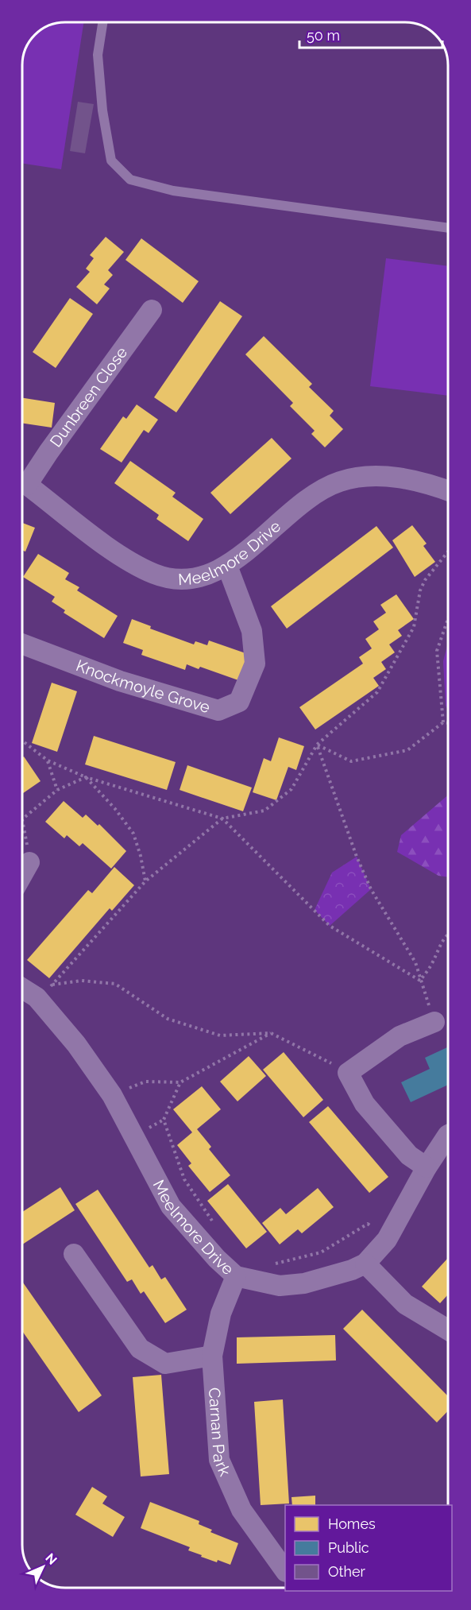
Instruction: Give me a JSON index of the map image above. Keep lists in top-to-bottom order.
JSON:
{
  "streets": {
    "street": [
      "Dunbreen Close",
      "Meelmore Drive",
      "Knockmoyle Grove",
      "Carnan Park"
    ]
  },
  "crossings": [
    ["Meelmore Drive", "Knockmoyle Grove"],
    ["Meelmore Drive", "Carnan Park"]
  ],
  "legend": ["Homes", "Public", "Other"],
  "scale_bar": "50 m",
  "north": "top right"
}
